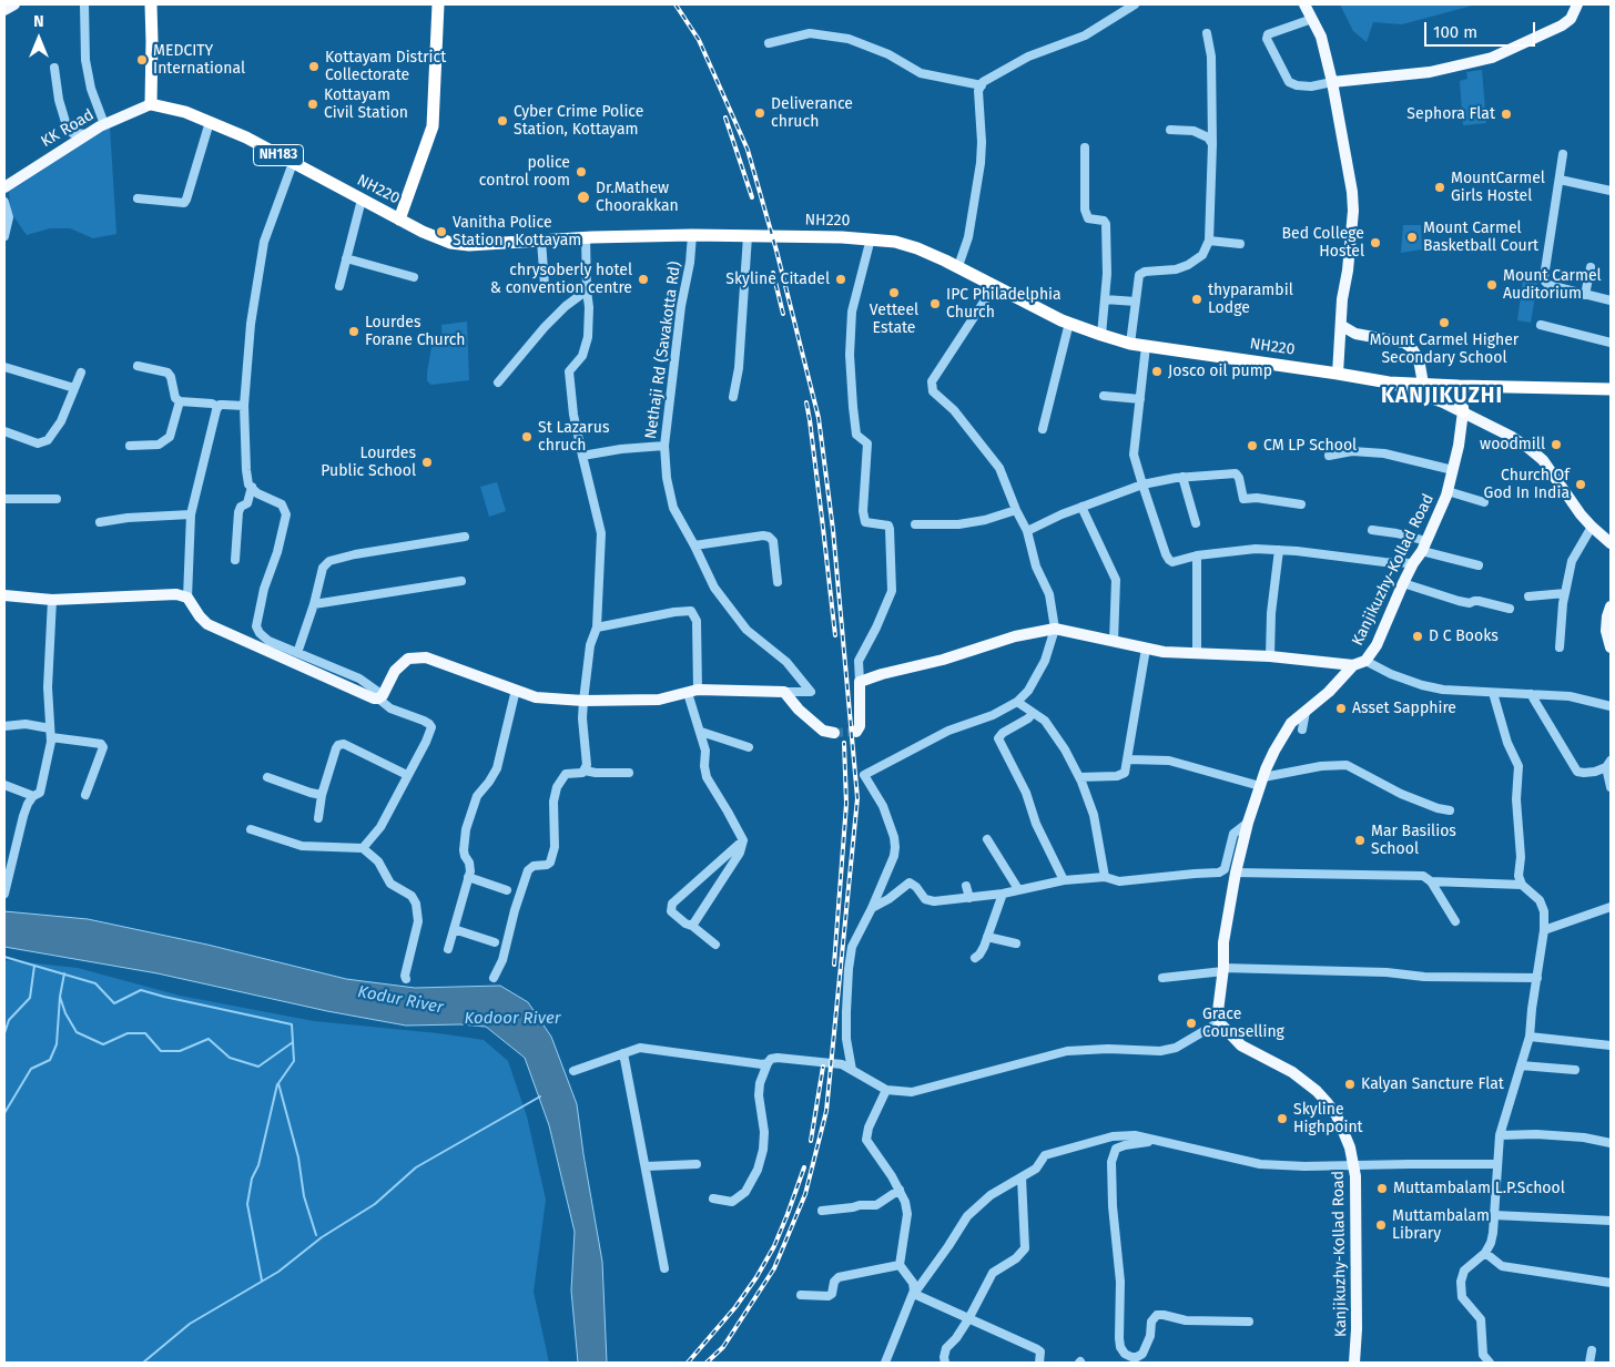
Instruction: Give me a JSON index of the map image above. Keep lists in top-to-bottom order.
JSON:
{
  "streets": {
    "highway": ["NH183", "NH220"],
    "main road": ["KK Road", "Kanjikuzhy-Kollad Road"],
    "street": ["Nethaji Rd (Savakotta Rd)"]
  },
  "crossings": [
    ["KK Road", "NH220"],
    ["NH220", "Nethaji Rd (Savakotta Rd)"]
  ],
  "districts": ["KANJIKUZHI"],
  "water": ["Kodur River", "Kodoor River"],
  "places": [
    "MEDCITY International",
    "Kottayam District Collectorate",
    "Kottayam Civil Station",
    "Deliverance chruch",
    "Sephora Flat",
    "Cyber Crime Police Station, Kottayam",
    "police control room",
    "MountCarmel Girls Hostel",
    "Dr.Mathew Choorakkan",
    "Vanitha Police Station , Kottayam",
    "Mount Carmel Basketball Court",
    "Bed College Hostel",
    "chrysoberly hotel & convention centre",
    "Skyline Citadel",
    "Mount Carmel Auditorium",
    "Vetteel Estate",
    "thyparambil Lodge",
    "IPC Philadelphia Church",
    "Mount Carmel Higher Secondary School",
    "Lourdes Forane Church",
    "Josco oil pump",
    "St Lazarus chruch",
    "woodmill",
    "CM LP School",
    "Lourdes Public School",
    "Church Of God In India",
    "D C Books",
    "Asset Sapphire",
    "Mar Basilios School",
    "Grace Counselling",
    "Kalyan Sancture Flat",
    "Skyline Highpoint",
    "Muttambalam L.P.School",
    "Muttambalam Library"
  ],
  "scale_bar": "100 m",
  "north": "top"
}
